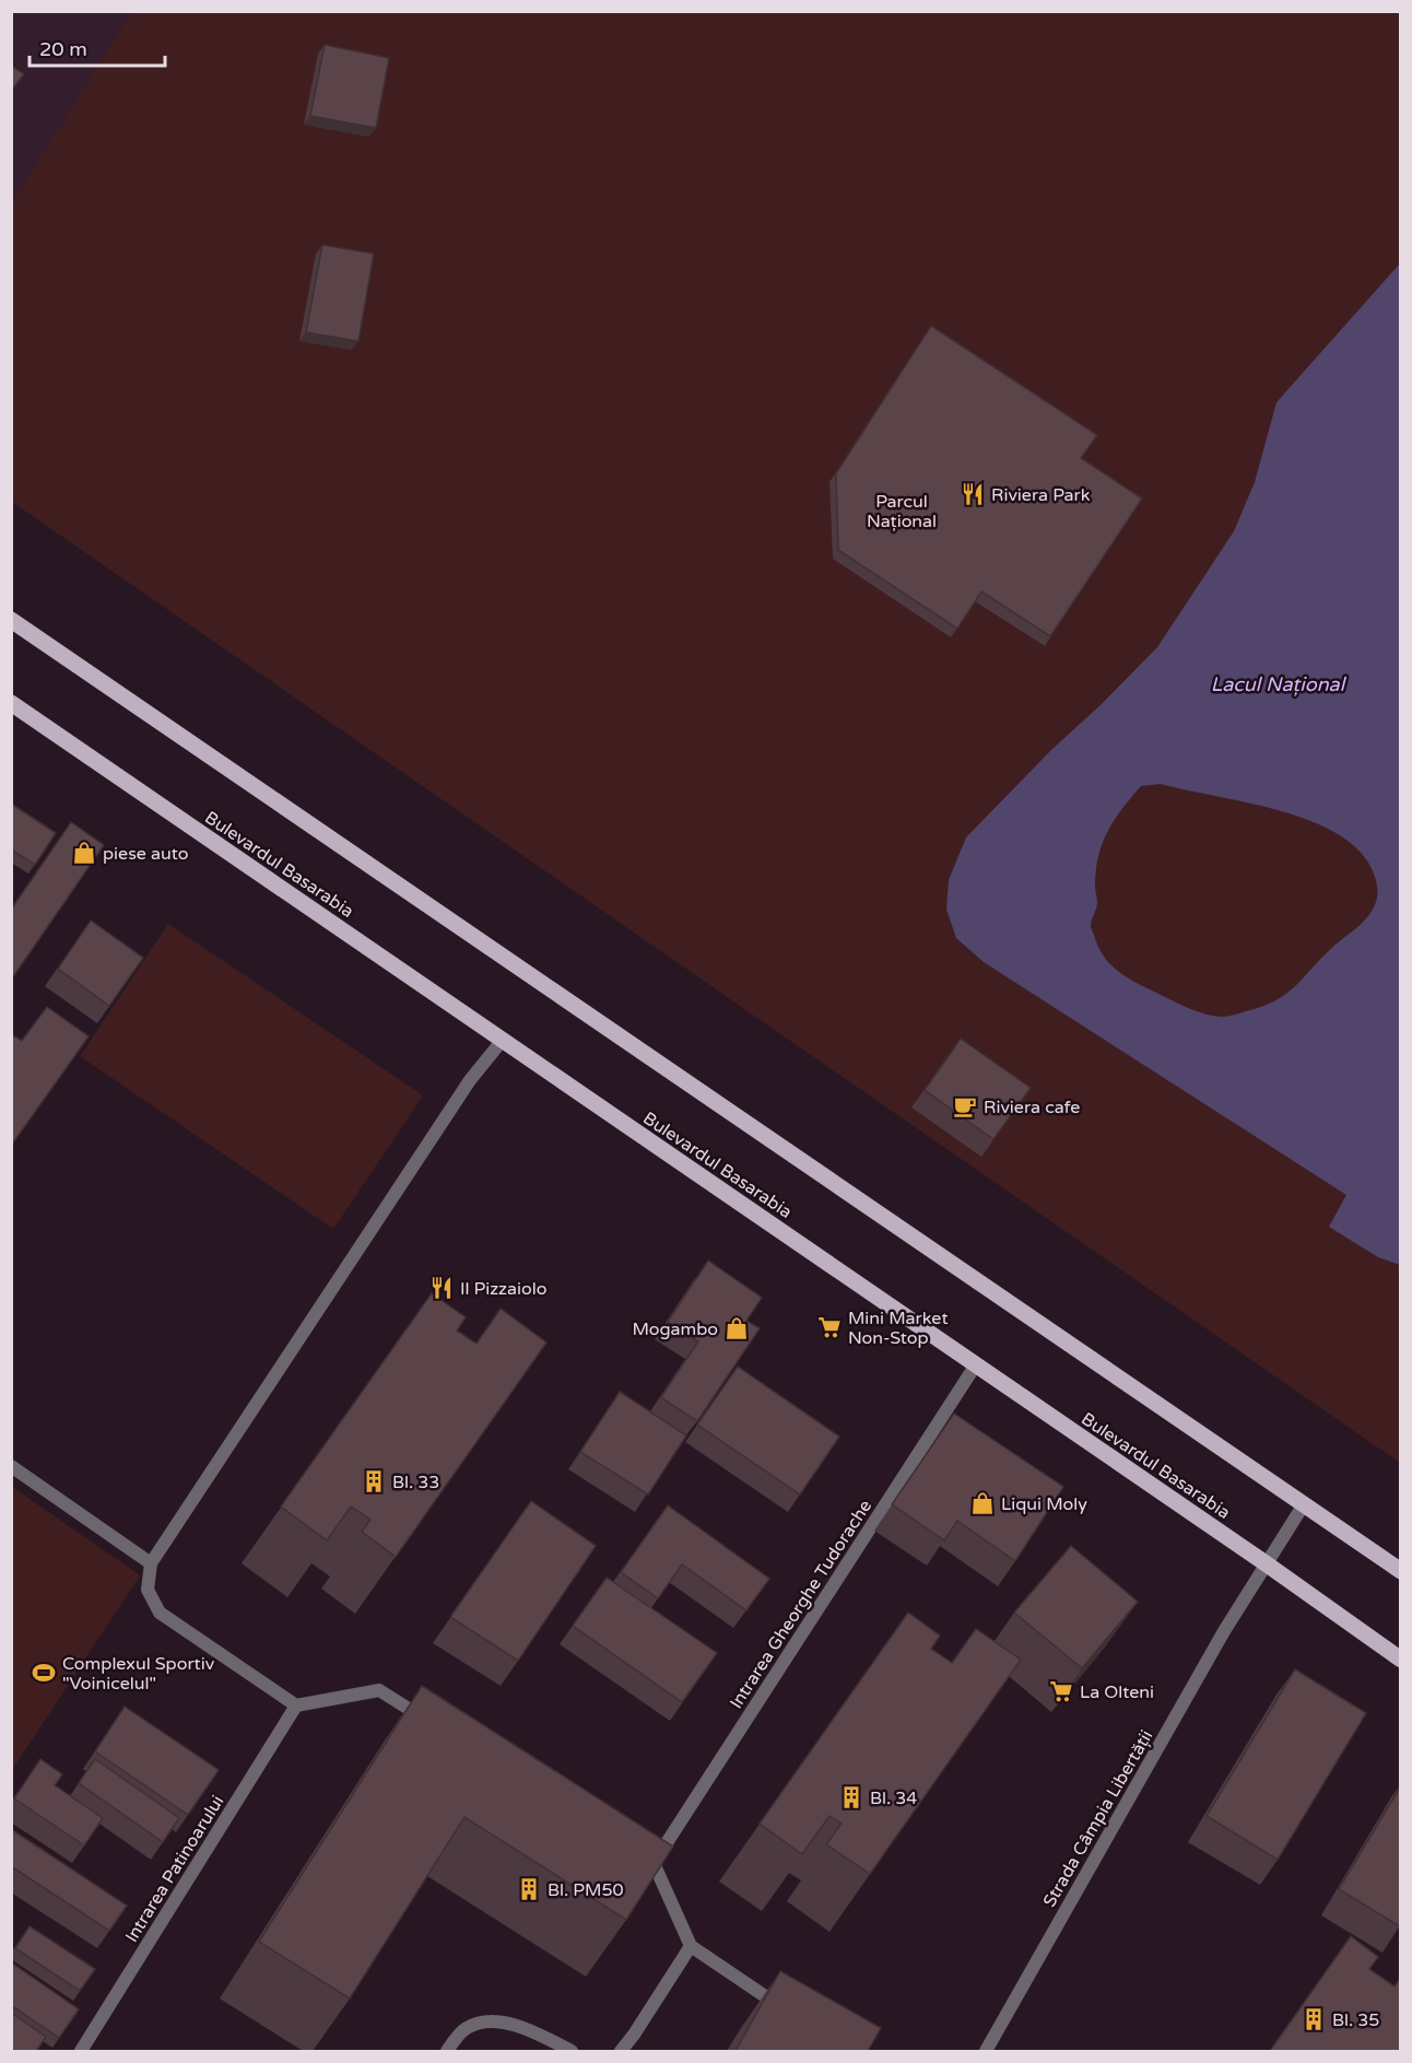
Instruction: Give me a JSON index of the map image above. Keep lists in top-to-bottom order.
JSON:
{
  "streets": {
    "main road": ["Bulevardul Basarabia"],
    "street": ["Intrarea Gheorghe Tudorache", "Strada Câmpia Libertății", "Intrarea Patinoarului"]
  },
  "crossings": [
    ["Bulevardul Basarabia", "Intrarea Gheorghe Tudorache"],
    ["Bulevardul Basarabia", "Strada Câmpia Libertății"]
  ],
  "water": ["Lacul Național"],
  "parks": ["Parcul Național"],
  "places": {
    "restaurant": ["Riviera Park", "Il Pizzaiolo"],
    "shop": ["piese auto", "Mogambo", "Liqui Moly"],
    "cafe": ["Riviera cafe"],
    "supermarket": ["Mini Market Non-Stop", "La Olteni"],
    "building": [
      "Bl. 33",
      "Bl. 34",
      "Bl. PM50",
      "Bl. 35"
    ],
    "sports": ["Complexul Sportiv \"Voinicelul\""]
  },
  "scale_bar": "20 m"
}
